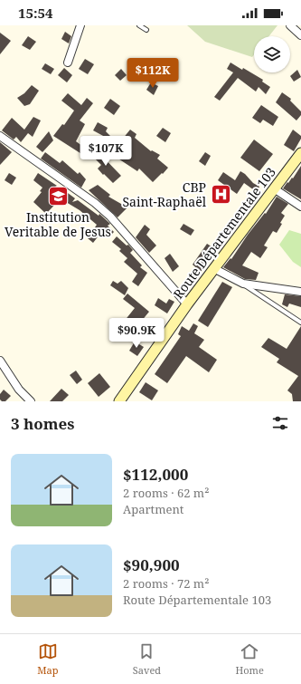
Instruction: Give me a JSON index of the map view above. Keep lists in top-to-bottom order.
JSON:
{
  "streets": {
    "main road": ["Route Départementale 103"]
  },
  "places": {
    "hospital": ["CBP Saint-Raphaël"],
    "school or university": ["Institution Veritable de Jesus"]
  },
  "page": {
    "status": "15:54",
    "price": ["$112K", "$107K", "$90.9K"],
    "heading": "3 homes",
    "list": [
      {
        "name": "$112,000",
        "note": "2 rooms · 62 m² · Apartment"
      },
      {
        "name": "$90,900",
        "note": "2 rooms · 72 m² · Route Départementale 103"
      }
    ],
    "tabs": ["Map", "Saved", "Home"]
  }
}
